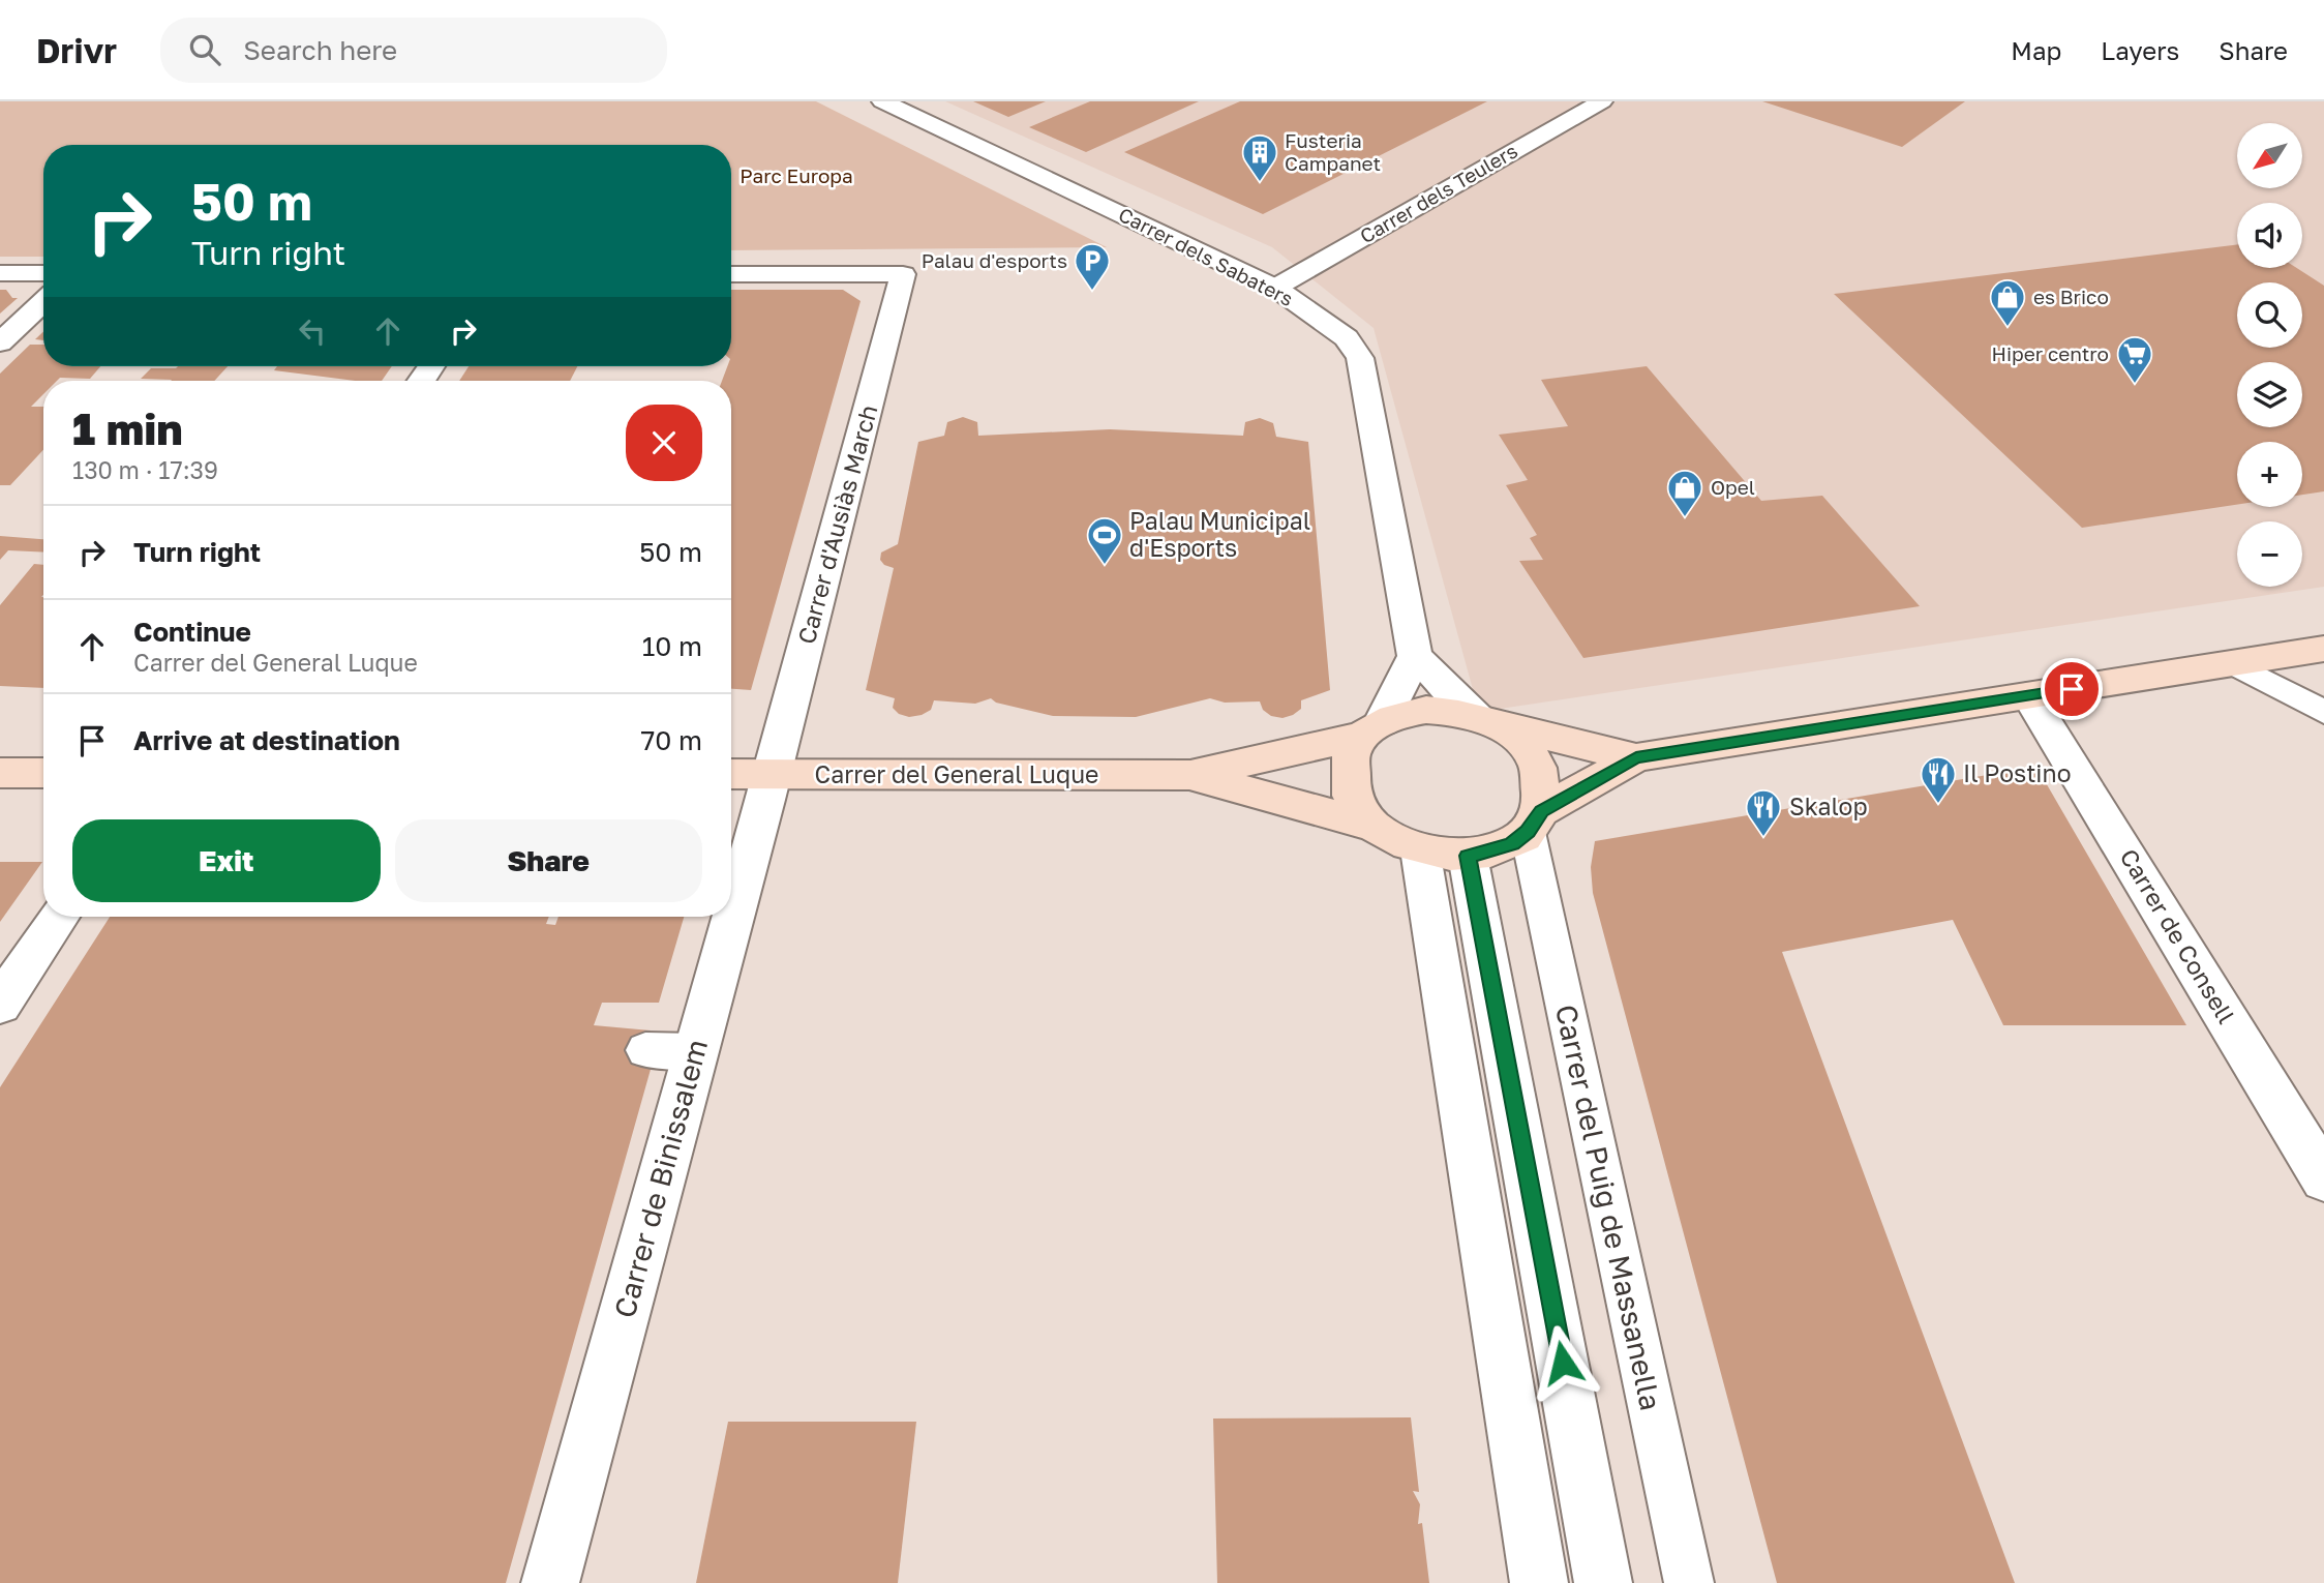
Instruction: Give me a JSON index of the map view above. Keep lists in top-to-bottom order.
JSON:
{
  "streets": {
    "main road": ["Carrer del General Luque"],
    "street": [
      "Carrer dels Teulers",
      "Carrer dels Sabaters",
      "Carrer d'Ausiàs March",
      "Carrer de Consell",
      "Carrer de Binissalem"
    ],
    "lane": ["Carrer del Puig de Massanella"]
  },
  "crossings": [
    ["Carrer dels Teulers", "Carrer dels Sabaters"],
    ["Carrer d'Ausiàs March", "Carrer del General Luque"],
    ["Carrer d'Ausiàs March", "Carrer de Binissalem"],
    ["Carrer del General Luque", "Carrer de Binissalem"],
    ["Carrer del General Luque", "Carrer del Puig de Massanella"]
  ],
  "parks": ["Parc Europa"],
  "places": {
    "building": ["Fusteria Campanet"],
    "parking": ["Palau d'esports"],
    "shop": ["es Brico", "Opel"],
    "supermarket": ["Hiper centro"],
    "sports": ["Palau Municipal d'Esports"],
    "restaurant": ["Il Postino", "Skalop"]
  },
  "north": "bottom left",
  "page": {
    "header": "Drivr",
    "search": "Search here",
    "nav": ["Map", "Layers", "Share"],
    "map_buttons": ["+", "−"],
    "turn": ["50 m", "Turn right"],
    "heading": ["1 min", "130 m · 17:39"],
    "list": [
      {
        "name": "Turn right",
        "value": "50 m"
      },
      {
        "name": "Continue",
        "note": "Carrer del General Luque",
        "value": "10 m"
      },
      {
        "name": "Arrive at destination",
        "value": "70 m"
      }
    ],
    "buttons": ["Exit", "Share"]
  }
}
